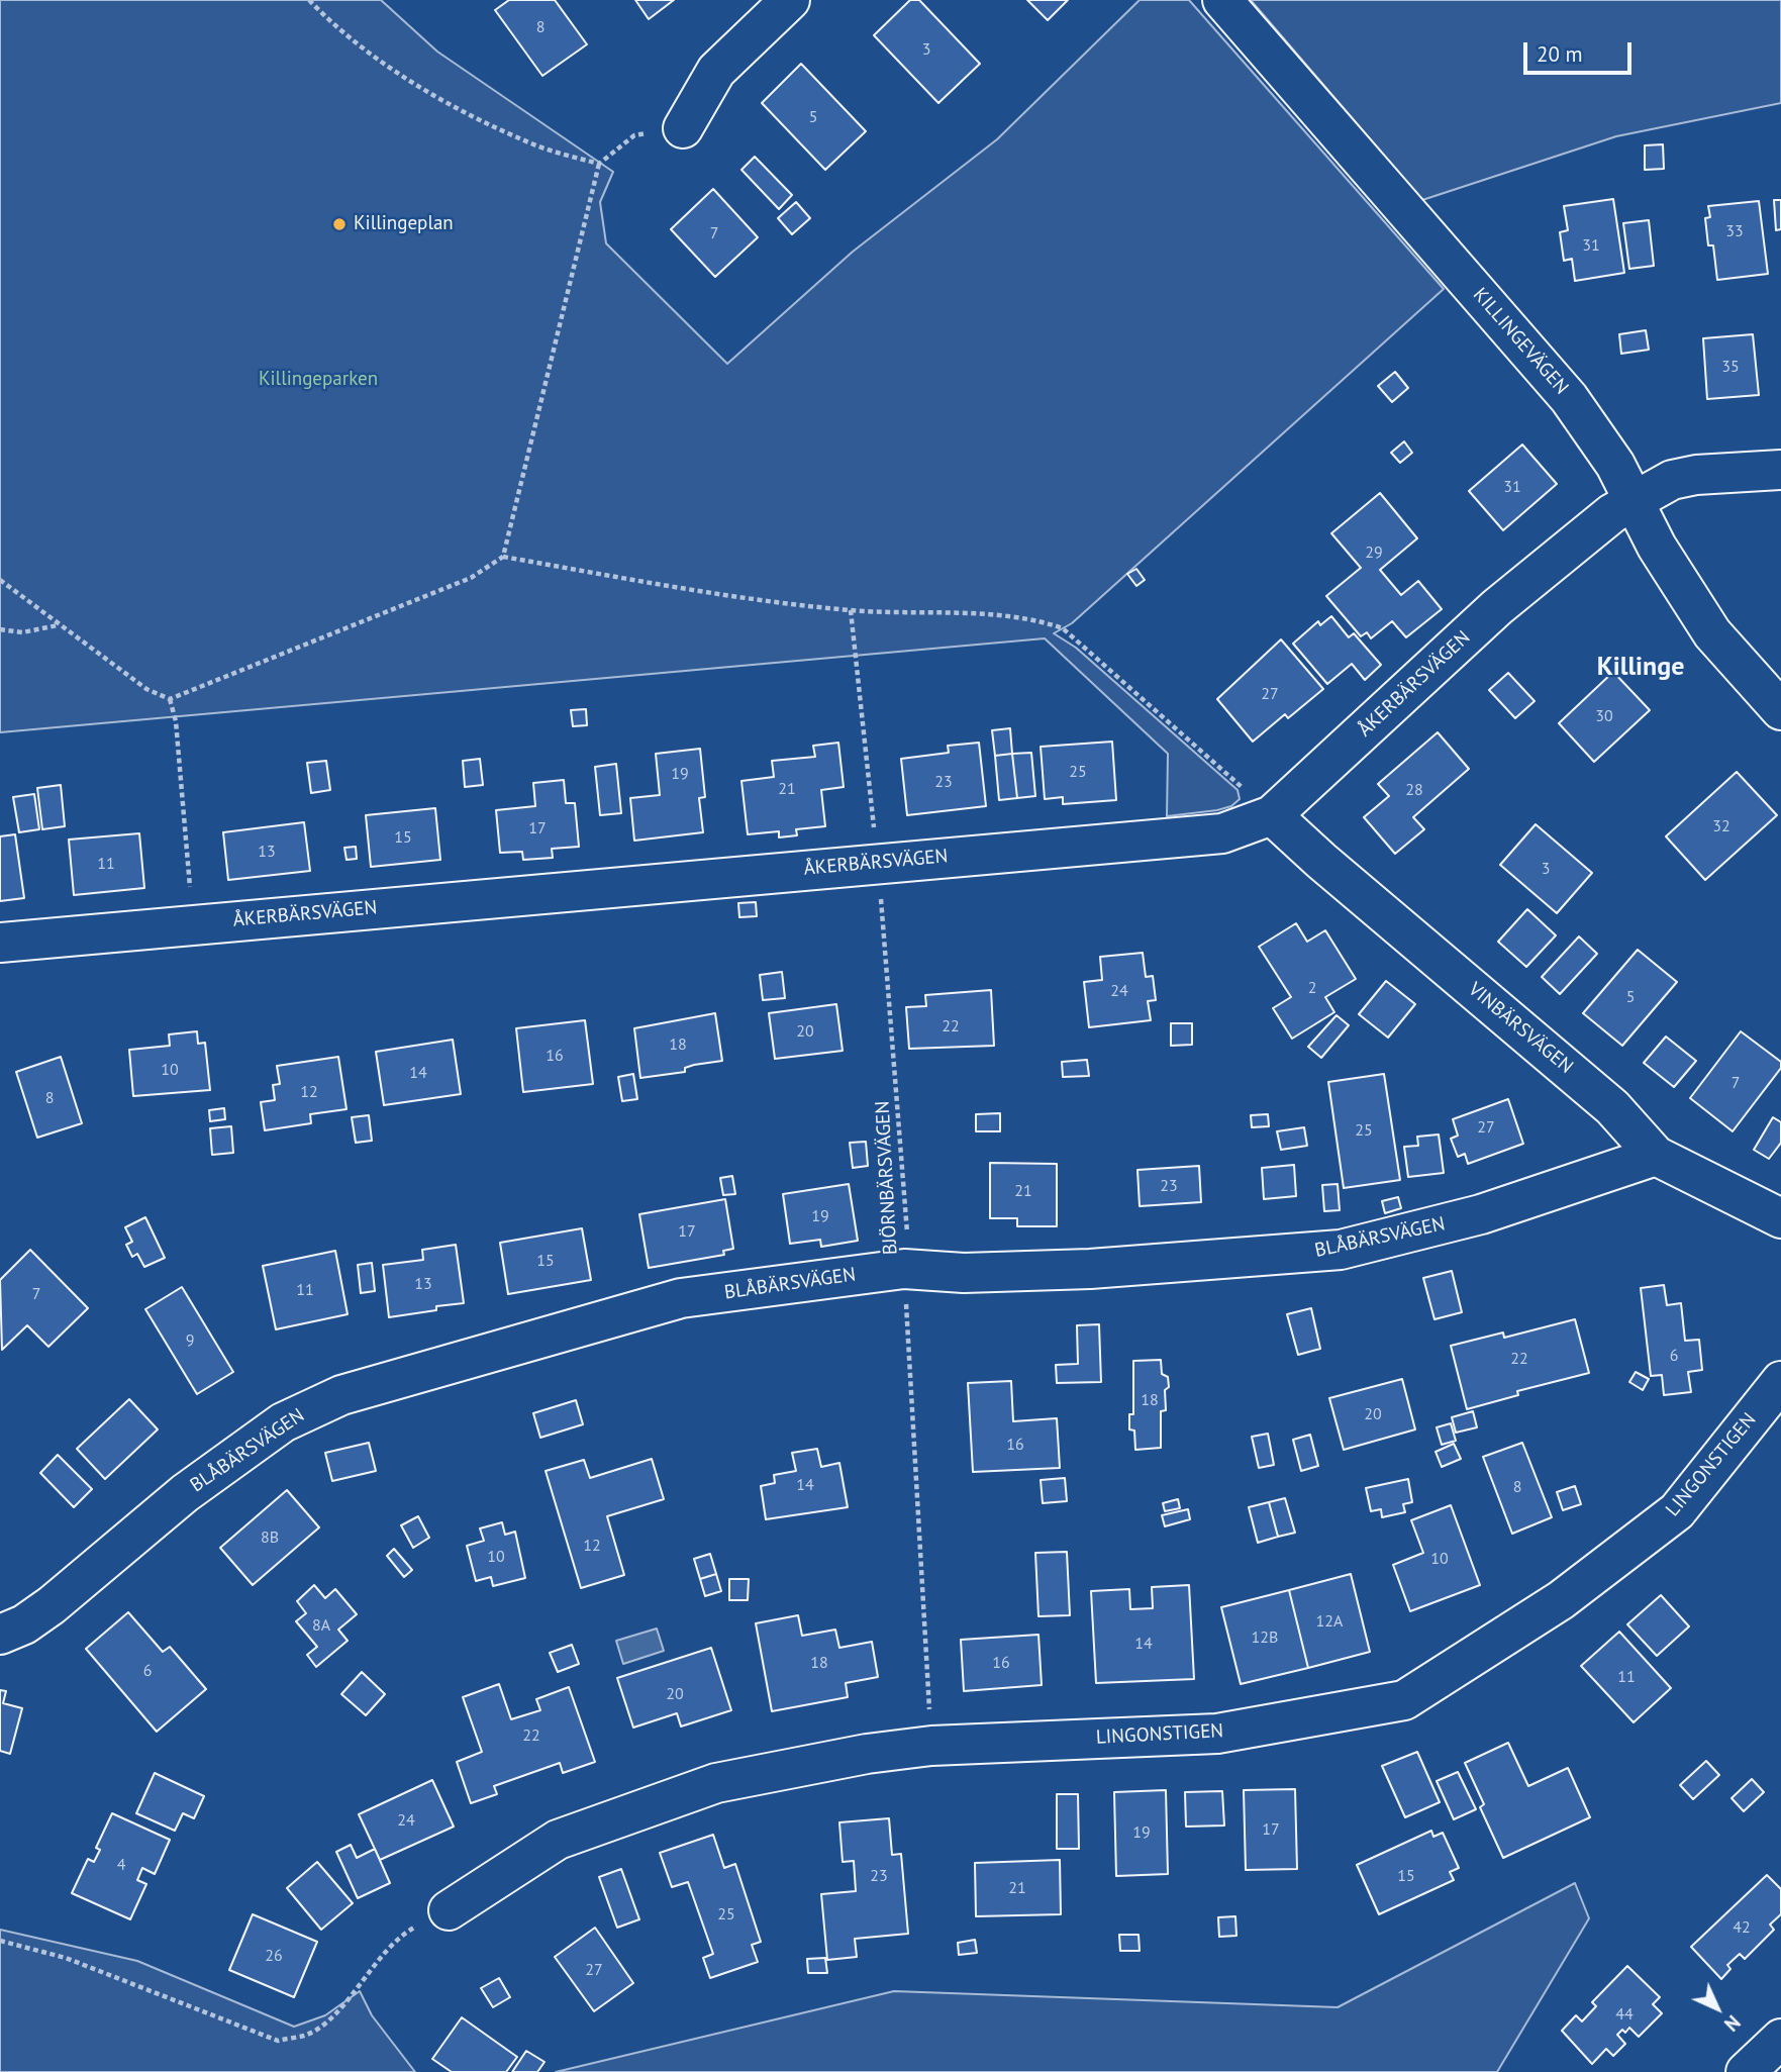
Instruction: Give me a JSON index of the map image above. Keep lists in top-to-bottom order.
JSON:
{
  "streets": {
    "street": [
      "KILLINGEVÄGEN",
      "ÅKERBÄRSVÄGEN",
      "VINBÄRSVÄGEN",
      "BLÅBÄRSVÄGEN",
      "LINGONSTIGEN"
    ],
    "path": ["BJÖRNBÄRSVÄGEN"]
  },
  "crossings": [
    ["KILLINGEVÄGEN", "ÅKERBÄRSVÄGEN"],
    ["ÅKERBÄRSVÄGEN", "VINBÄRSVÄGEN"],
    ["ÅKERBÄRSVÄGEN", "BJÖRNBÄRSVÄGEN"],
    ["VINBÄRSVÄGEN", "BLÅBÄRSVÄGEN"],
    ["BJÖRNBÄRSVÄGEN", "BLÅBÄRSVÄGEN"],
    ["BJÖRNBÄRSVÄGEN", "LINGONSTIGEN"]
  ],
  "districts": ["Killinge"],
  "parks": ["Killingeparken"],
  "places": ["Killingeplan"],
  "house_numbers": [
    "8",
    "3",
    "5",
    "33",
    "7",
    "31",
    "35",
    "31",
    "29",
    "27",
    "30",
    "25",
    "19",
    "23",
    "21",
    "28",
    "32",
    "17",
    "15",
    "13",
    "11",
    "3",
    "2",
    "24",
    "5",
    "22",
    "20",
    "18",
    "16",
    "10",
    "14",
    "7",
    "12",
    "8",
    "27",
    "25",
    "23",
    "21",
    "19",
    "17",
    "15",
    "13",
    "11",
    "7",
    "9",
    "6",
    "22",
    "18",
    "20",
    "16",
    "14",
    "8",
    "8B",
    "12",
    "10",
    "10",
    "12A",
    "8A",
    "12B",
    "14",
    "18",
    "16",
    "6",
    "11",
    "20",
    "22",
    "24",
    "17",
    "19",
    "4",
    "23",
    "15",
    "21",
    "25",
    "42",
    "26",
    "27",
    "44"
  ],
  "scale_bar": "20 m",
  "north": "bottom right"
}
